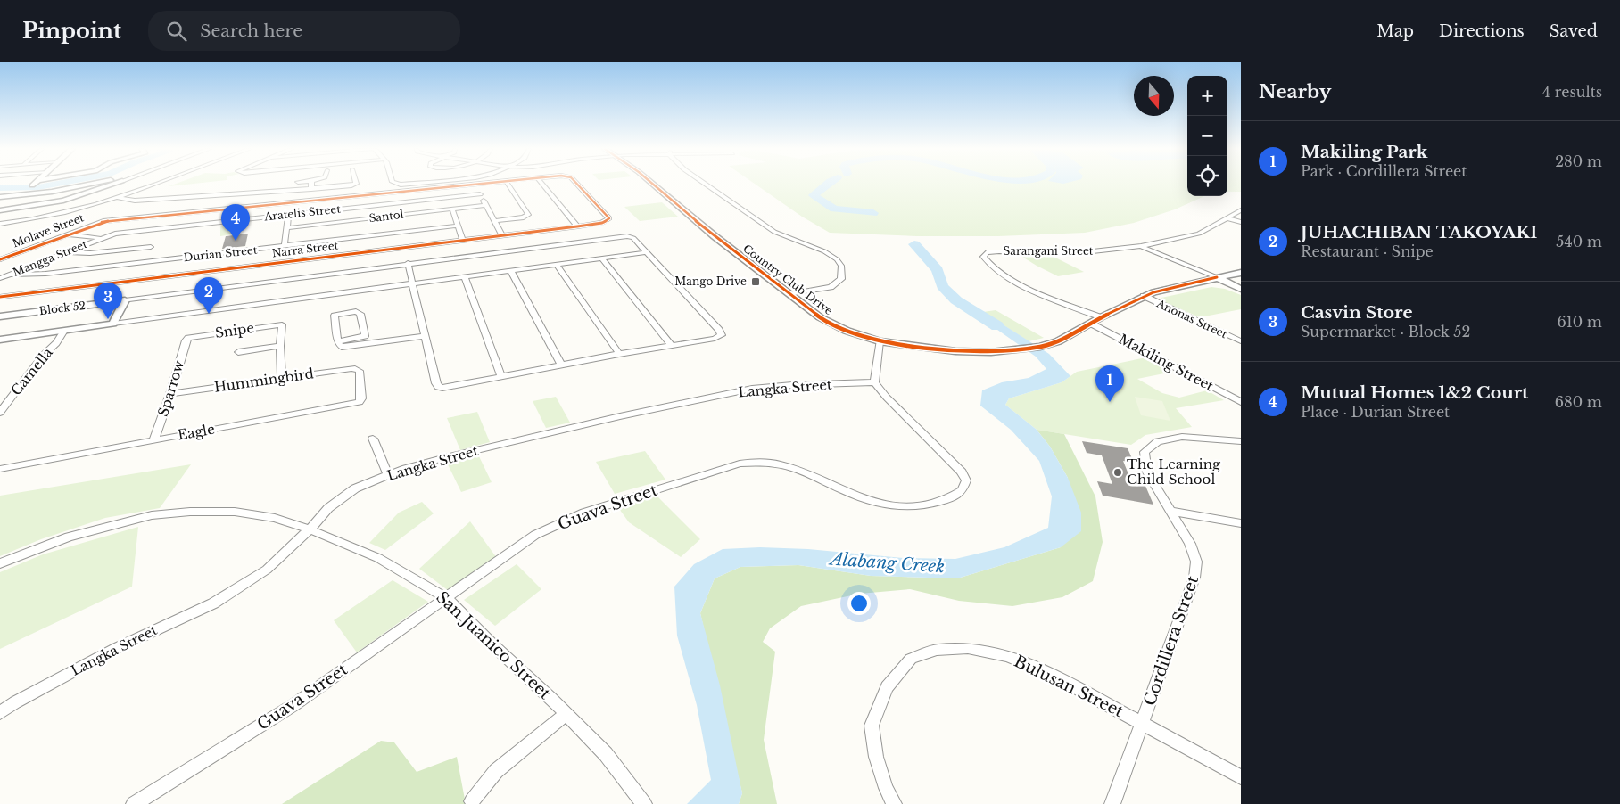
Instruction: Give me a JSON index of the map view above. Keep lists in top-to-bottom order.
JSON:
{
  "streets": {
    "street": [
      "Aratelis Street",
      "Santol",
      "Molave Street",
      "Narra Street",
      "Sarangani Street",
      "Durian Street",
      "Mangga Street",
      "Country Club Drive",
      "Block 52",
      "Anonas Street",
      "Snipe",
      "Makiling Street",
      "Camella",
      "Hummingbird",
      "Sparrow",
      "Langka Street",
      "Eagle",
      "Guava Street",
      "Cordillera Street",
      "San Juanico Street",
      "Bulusan Street"
    ]
  },
  "crossings": [
    ["Aratelis Street", "Mangga Street"],
    ["Molave Street", "Narra Street"],
    ["Sarangani Street", "Country Club Drive"],
    ["Durian Street", "Mangga Street"],
    ["Country Club Drive", "Anonas Street"],
    ["Country Club Drive", "Makiling Street"],
    ["Snipe", "Sparrow"],
    ["Hummingbird", "Sparrow"],
    ["Hummingbird", "Eagle"],
    ["Sparrow", "Eagle"],
    ["Langka Street", "Guava Street"],
    ["Langka Street", "San Juanico Street"],
    ["Guava Street", "San Juanico Street"],
    ["Cordillera Street", "Bulusan Street"]
  ],
  "water": ["Alabang Creek"],
  "places": {
    "transit": ["Mango Drive"],
    "other": ["The Learning Child School"]
  },
  "north": "bottom",
  "page": {
    "header": "Pinpoint",
    "search": "Search here",
    "nav": ["Map", "Directions", "Saved"],
    "heading": ["Nearby", "4 results"],
    "map_buttons": ["+", "−"],
    "list": [
      {
        "mark": "1",
        "name": "Makiling Park",
        "note": "Park · Cordillera Street",
        "value": "280 m"
      },
      {
        "mark": "2",
        "name": "JUHACHIBAN TAKOYAKI",
        "note": "Restaurant · Snipe",
        "value": "540 m"
      },
      {
        "mark": "3",
        "name": "Casvin Store",
        "note": "Supermarket · Block 52",
        "value": "610 m"
      },
      {
        "mark": "4",
        "name": "Mutual Homes 1&2 Court",
        "note": "Place · Durian Street",
        "value": "680 m"
      }
    ],
    "pins": [
      "4",
      "2",
      "3",
      "1"
    ]
  }
}
